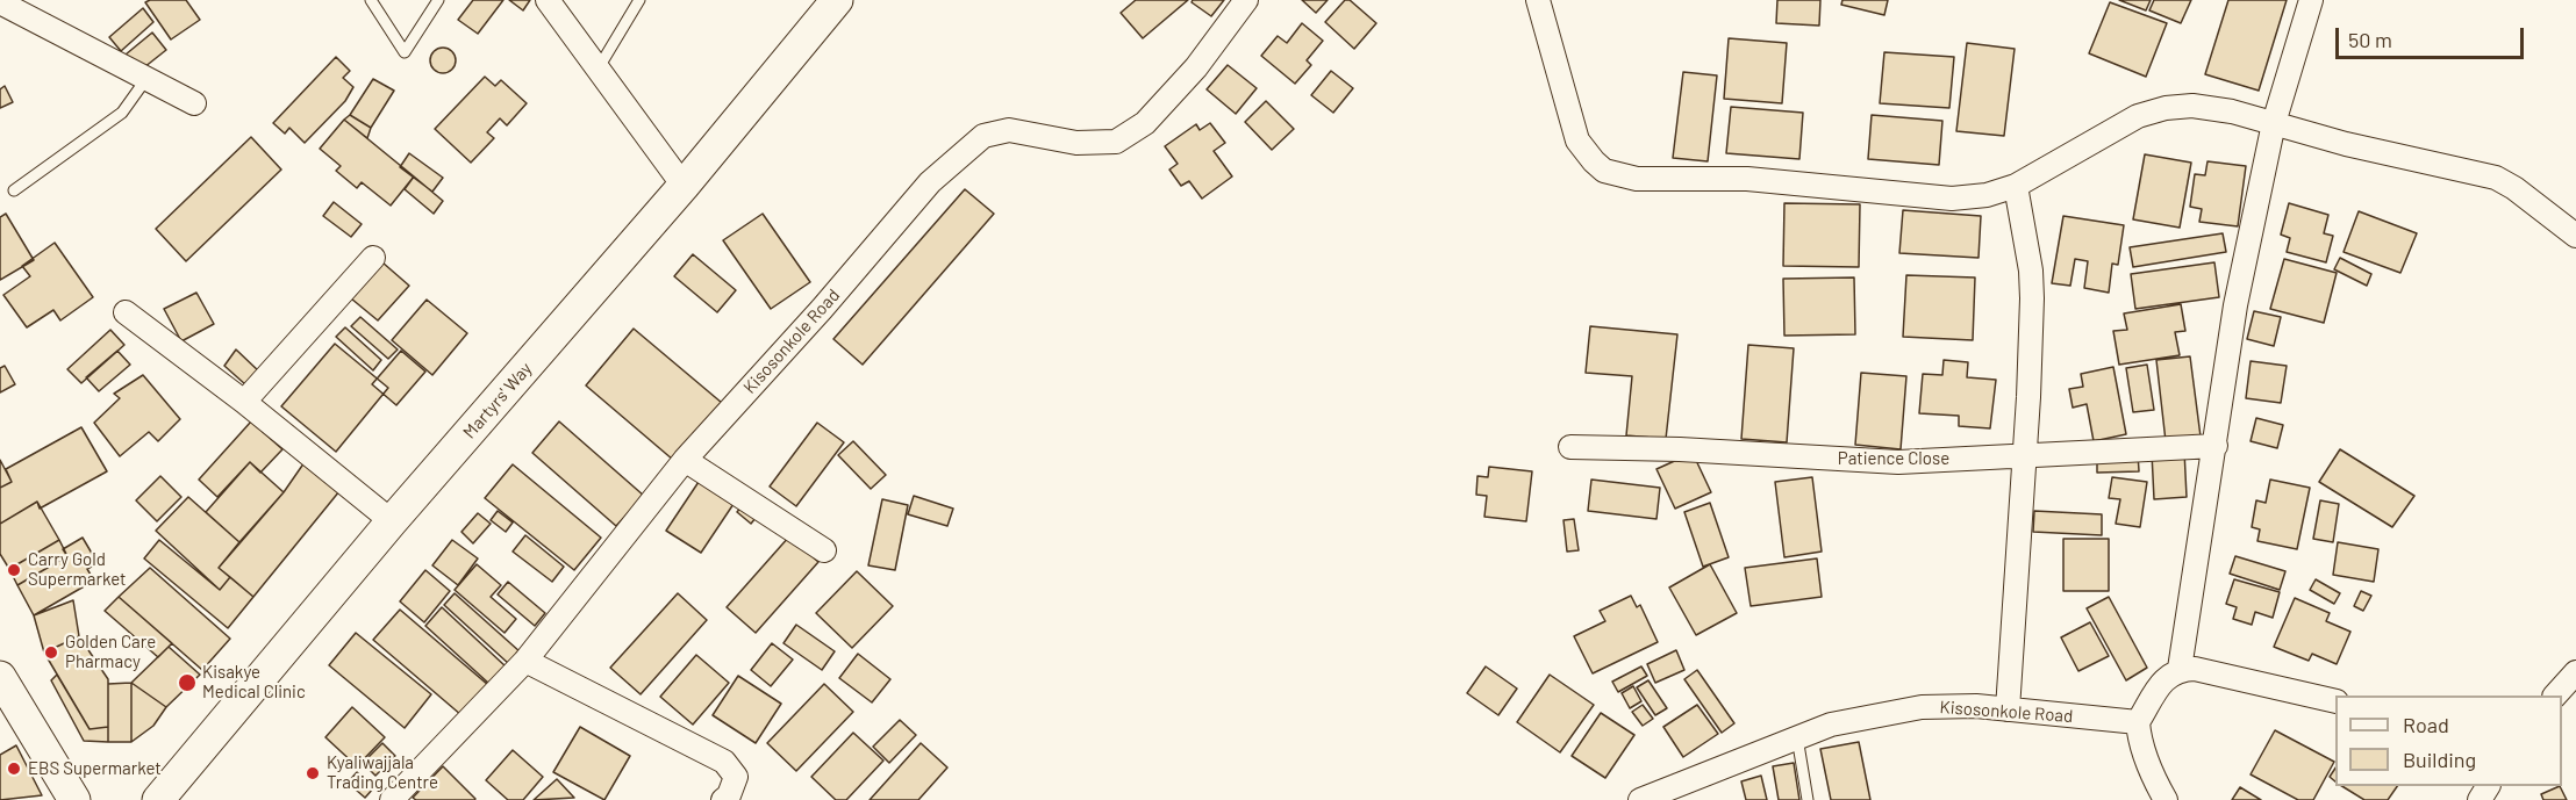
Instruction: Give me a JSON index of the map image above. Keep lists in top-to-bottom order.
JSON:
{
  "streets": {
    "main road": ["Martyrs' Way"],
    "street": ["Kisosonkole Road", "Patience Close"]
  },
  "places": [
    "Carry Gold Supermarket",
    "Golden Care Pharmacy",
    "Kisakye Medical Clinic",
    "EBS Supermarket",
    "Kyaliwajjala Trading Centre"
  ],
  "legend": ["Road", "Building"],
  "scale_bar": "50 m"
}
